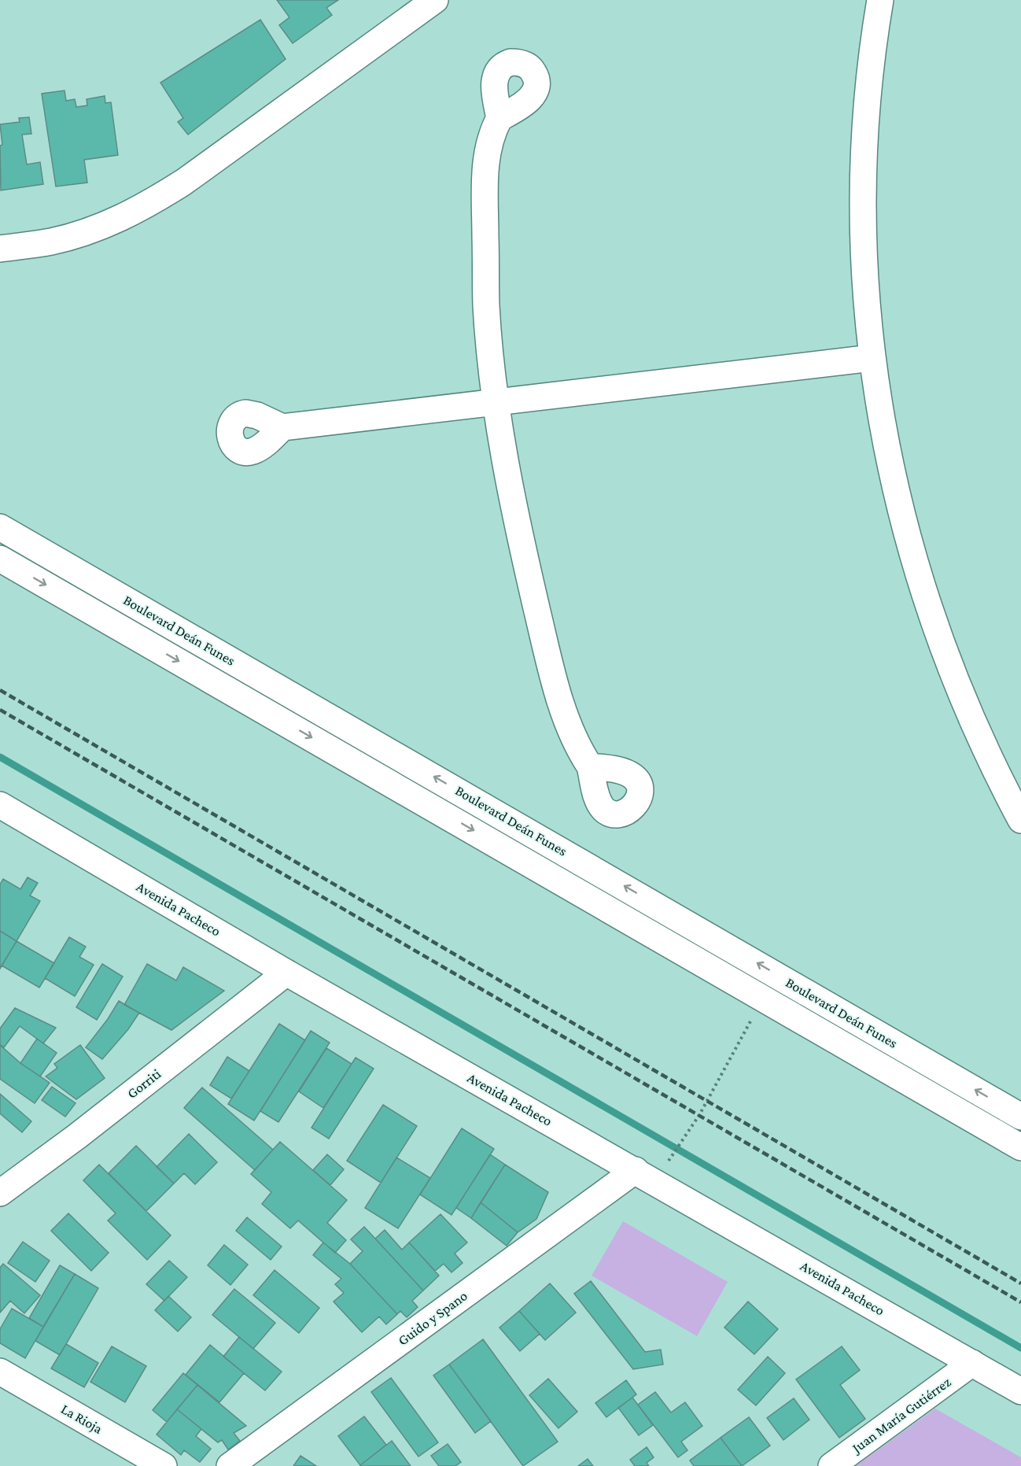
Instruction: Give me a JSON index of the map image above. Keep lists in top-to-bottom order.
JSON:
{
  "streets": {
    "street": [
      "Boulevard Deán Funes",
      "Avenida Pacheco",
      "Gorriti",
      "Guido y Spano",
      "Juan María Gutiérrez",
      "La Rioja"
    ]
  },
  "crossings": [
    ["Avenida Pacheco", "Gorriti"],
    ["Avenida Pacheco", "Guido y Spano"],
    ["Avenida Pacheco", "Juan María Gutiérrez"]
  ]
}
